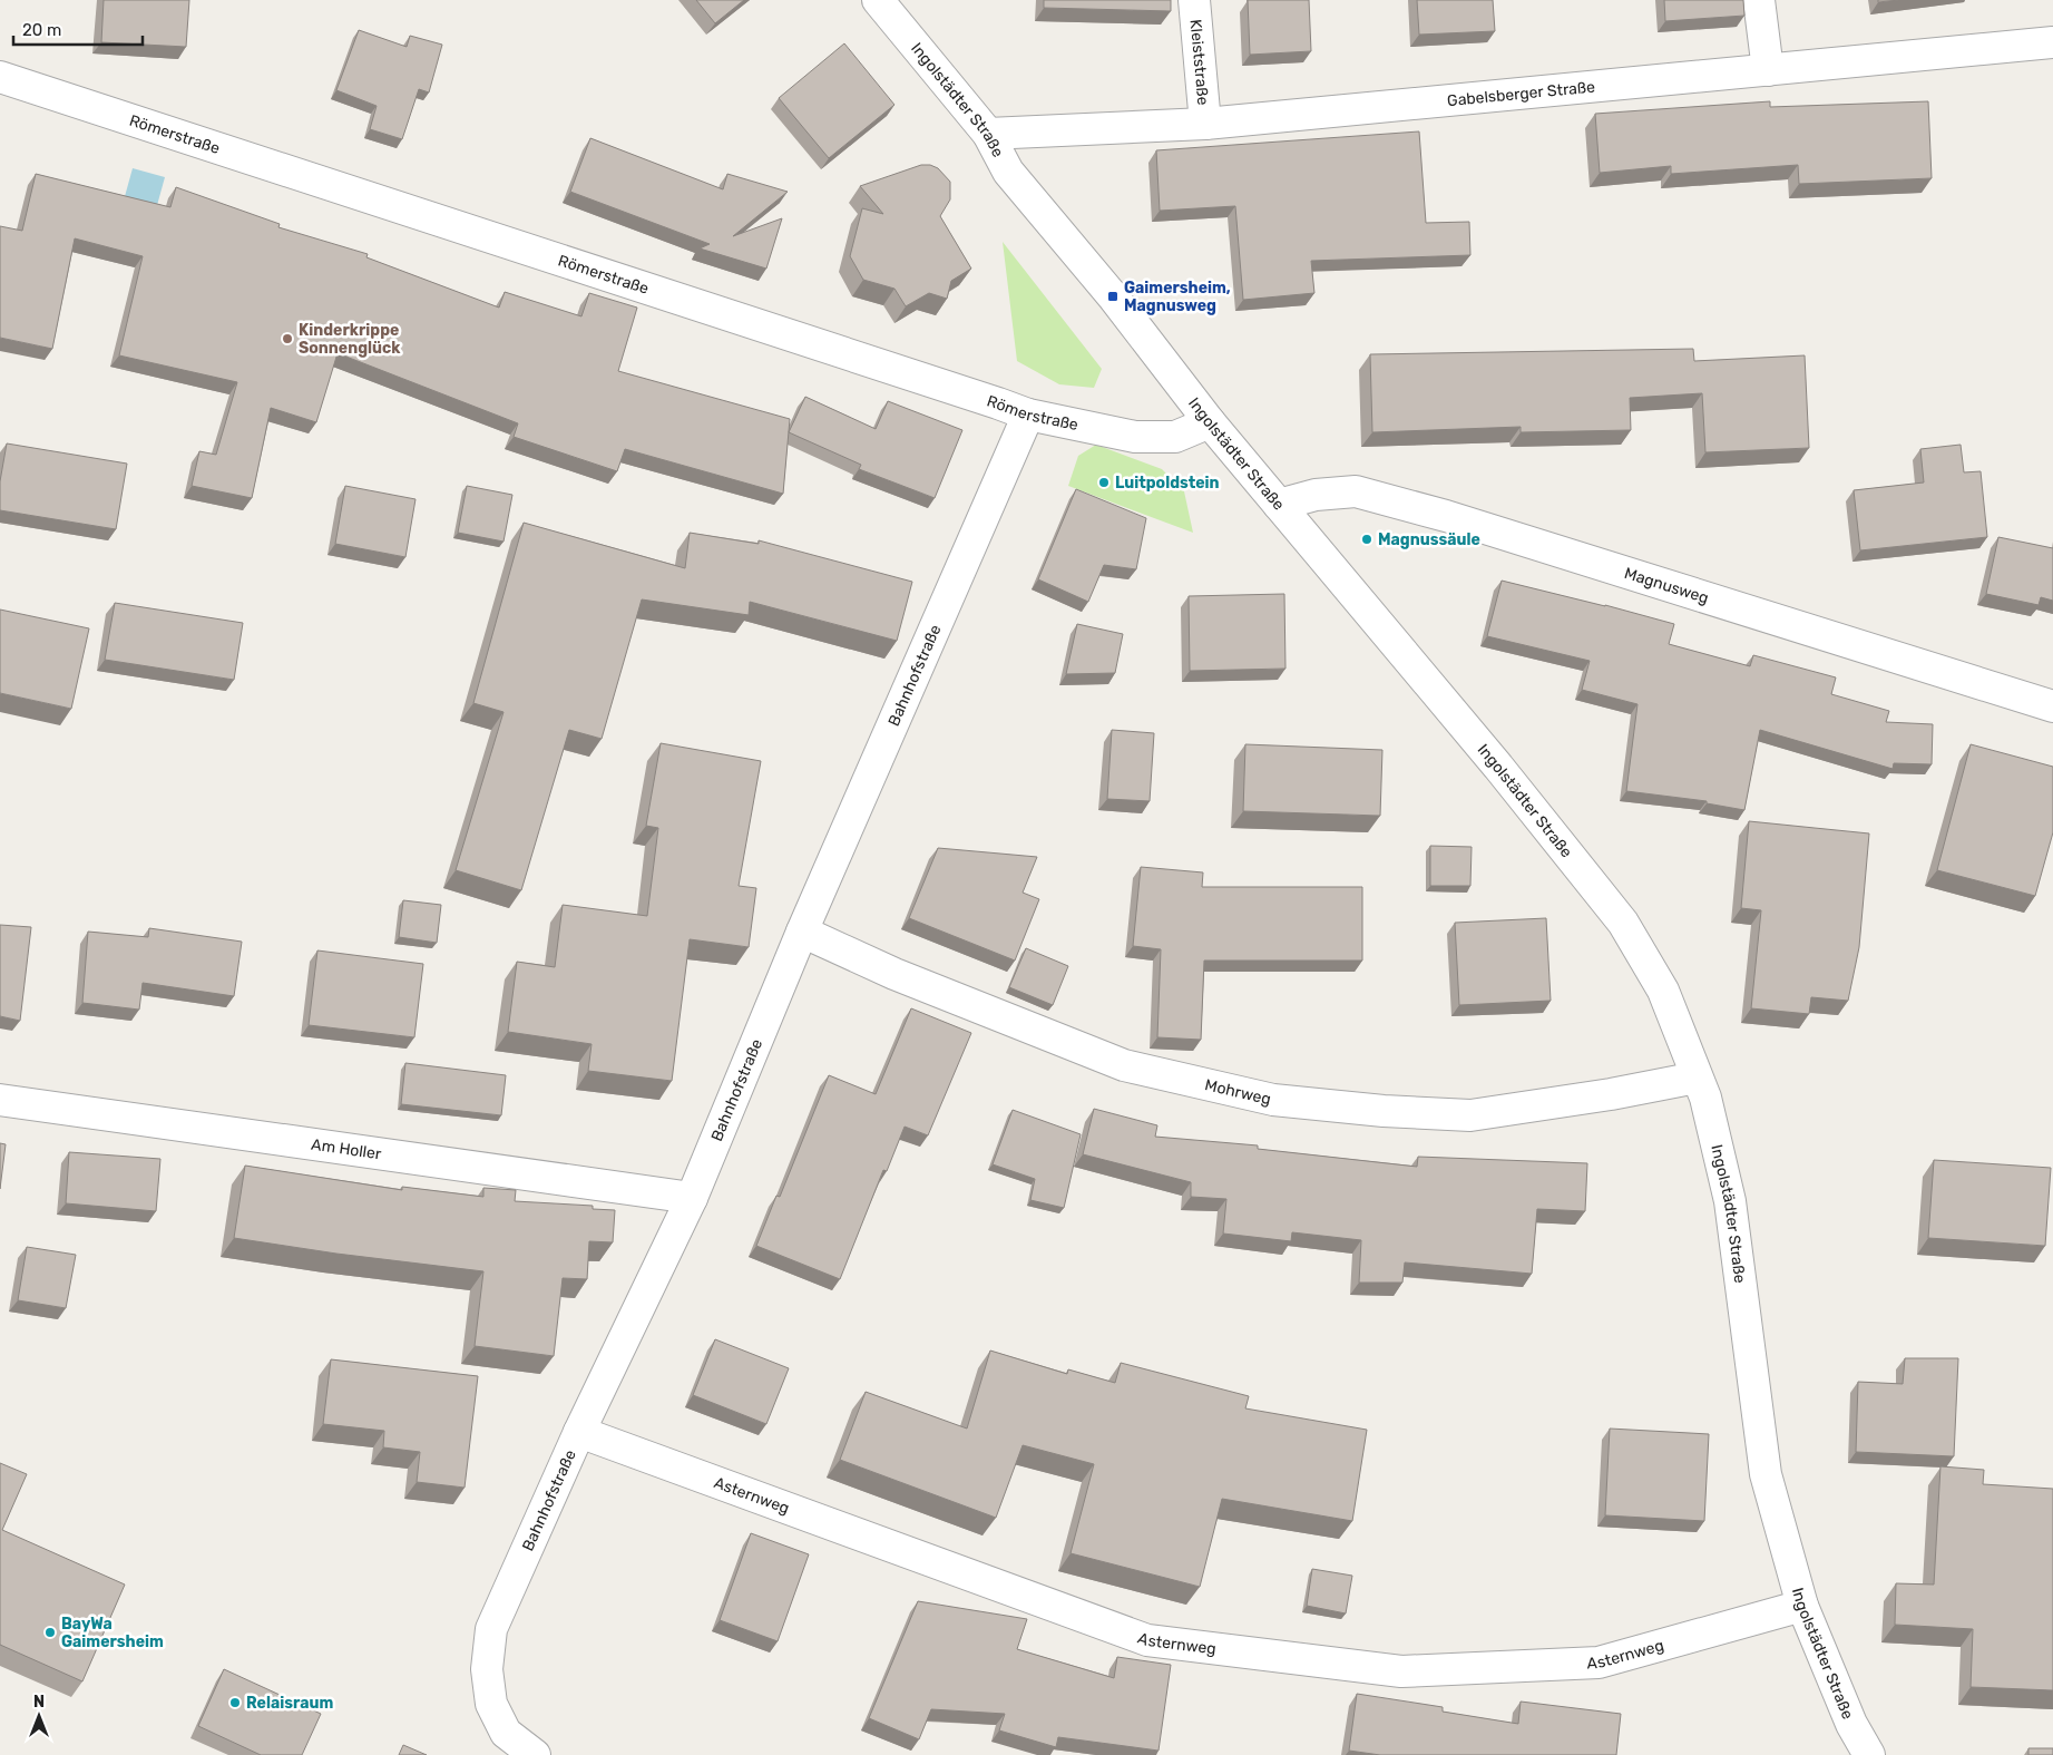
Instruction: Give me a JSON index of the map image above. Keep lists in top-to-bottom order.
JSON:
{
  "streets": {
    "street": [
      "Kleiststraße",
      "Gabelsberger Straße",
      "Ingolstädter Straße",
      "Römerstraße",
      "Magnusweg",
      "Bahnhofstraße",
      "Mohrweg",
      "Am Holler",
      "Asternweg"
    ]
  },
  "crossings": [
    ["Kleiststraße", "Gabelsberger Straße"],
    ["Gabelsberger Straße", "Ingolstädter Straße"],
    ["Ingolstädter Straße", "Römerstraße"],
    ["Ingolstädter Straße", "Magnusweg"],
    ["Ingolstädter Straße", "Mohrweg"],
    ["Ingolstädter Straße", "Asternweg"],
    ["Römerstraße", "Bahnhofstraße"],
    ["Bahnhofstraße", "Mohrweg"],
    ["Bahnhofstraße", "Am Holler"],
    ["Bahnhofstraße", "Asternweg"]
  ],
  "places": {
    "transit": ["Gaimersheim, Magnusweg"],
    "other": [
      "Kinderkrippe Sonnenglück",
      "Luitpoldstein",
      "Magnussäule",
      "BayWa Gaimersheim",
      "Relaisraum"
    ]
  },
  "scale_bar": "20 m",
  "north": "top"
}
